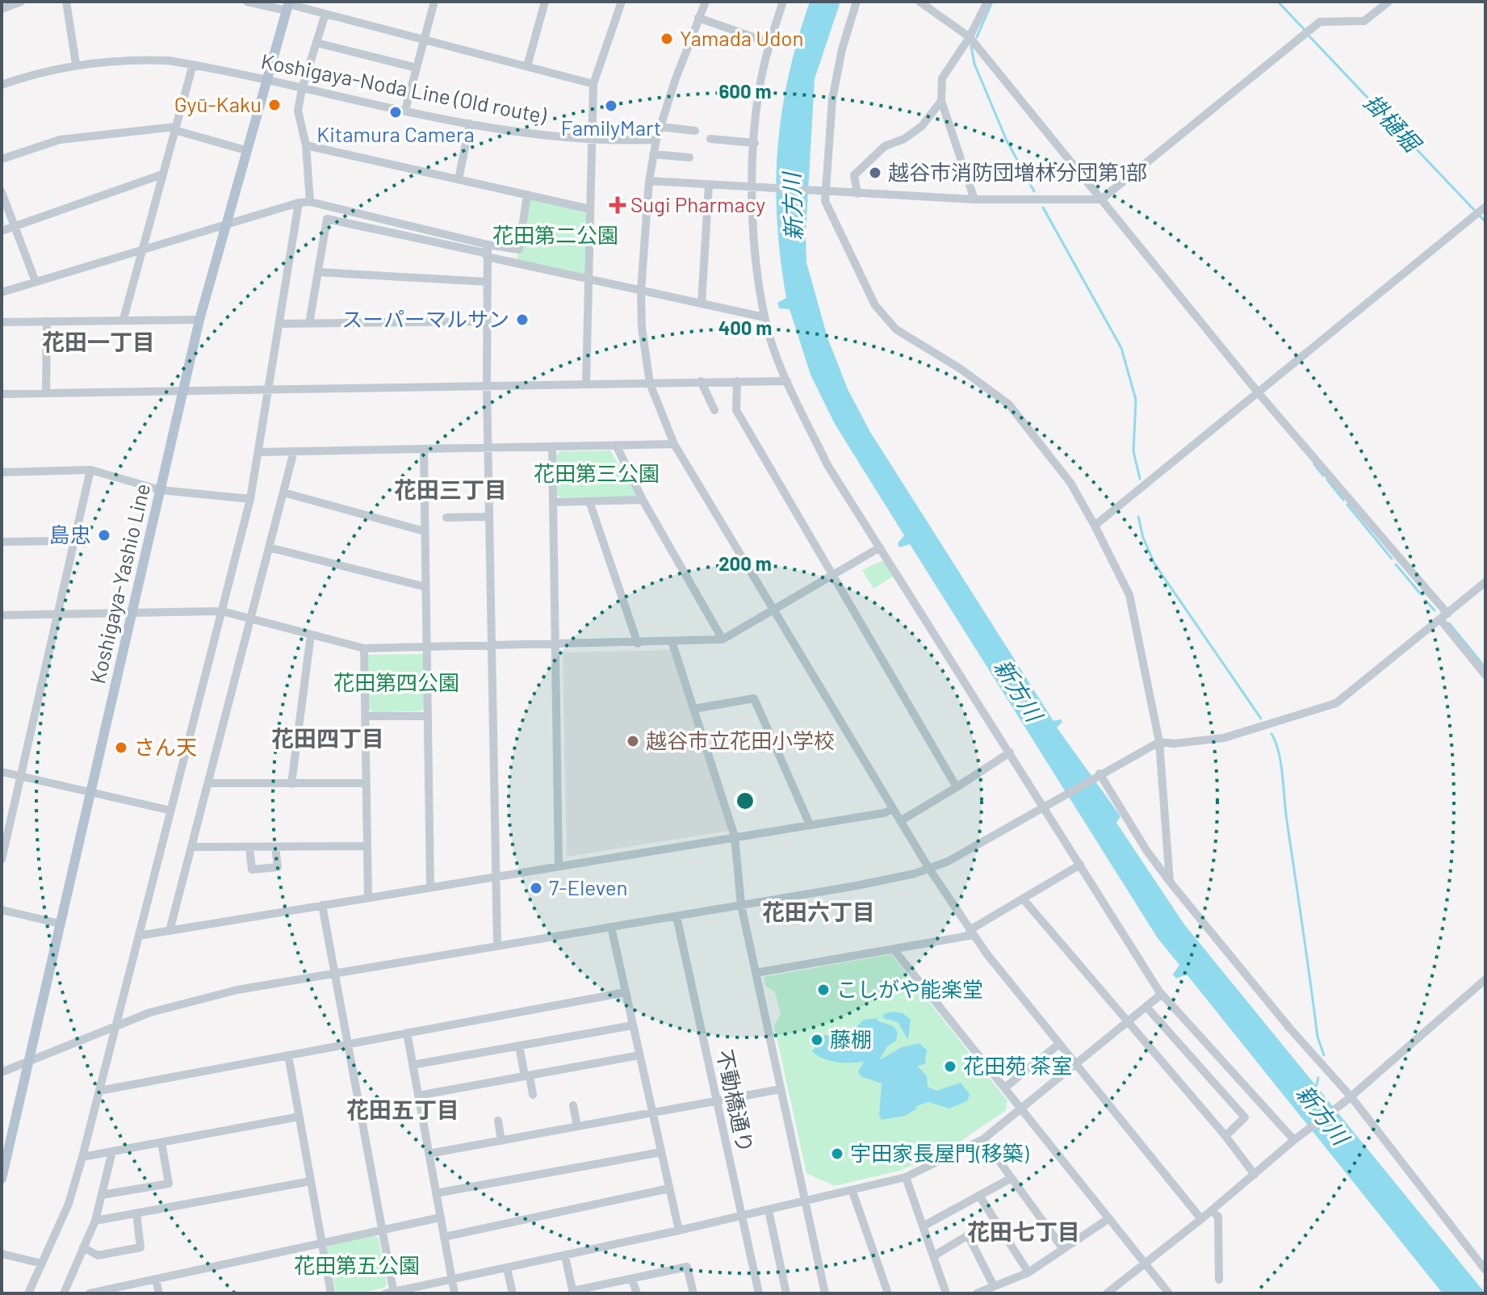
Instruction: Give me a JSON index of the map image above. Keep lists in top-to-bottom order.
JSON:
{
  "streets": {
    "main road": ["Koshigaya-Yashio Line"],
    "street": ["Koshigaya-Noda Line (Old route)", "不動橋通り"]
  },
  "crossings": [
    ["Koshigaya-Noda Line (Old route)", "Koshigaya-Yashio Line"]
  ],
  "districts": [
    "花田一丁目",
    "花田三丁目",
    "花田四丁目",
    "花田六丁目",
    "花田五丁目",
    "花田七丁目"
  ],
  "water": ["掛樋堀", "新方川"],
  "parks": [
    "花田第二公園",
    "花田第三公園",
    "花田第四公園",
    "花田第五公園"
  ],
  "places": {
    "other": [
      "Yamada Udon",
      "Gyū-Kaku",
      "FamilyMart",
      "Kitamura Camera",
      "越谷市消防団増林分団第1部",
      "スーパーマルサン",
      "島忠",
      "越谷市立花田小学校",
      "さん天",
      "7-Eleven",
      "こしがや能楽堂",
      "藤棚",
      "花田苑 茶室",
      "宇田家長屋門(移築)"
    ],
    "health": ["Sugi Pharmacy"]
  },
  "rings": ["600 m", "400 m", "200 m"]
}
